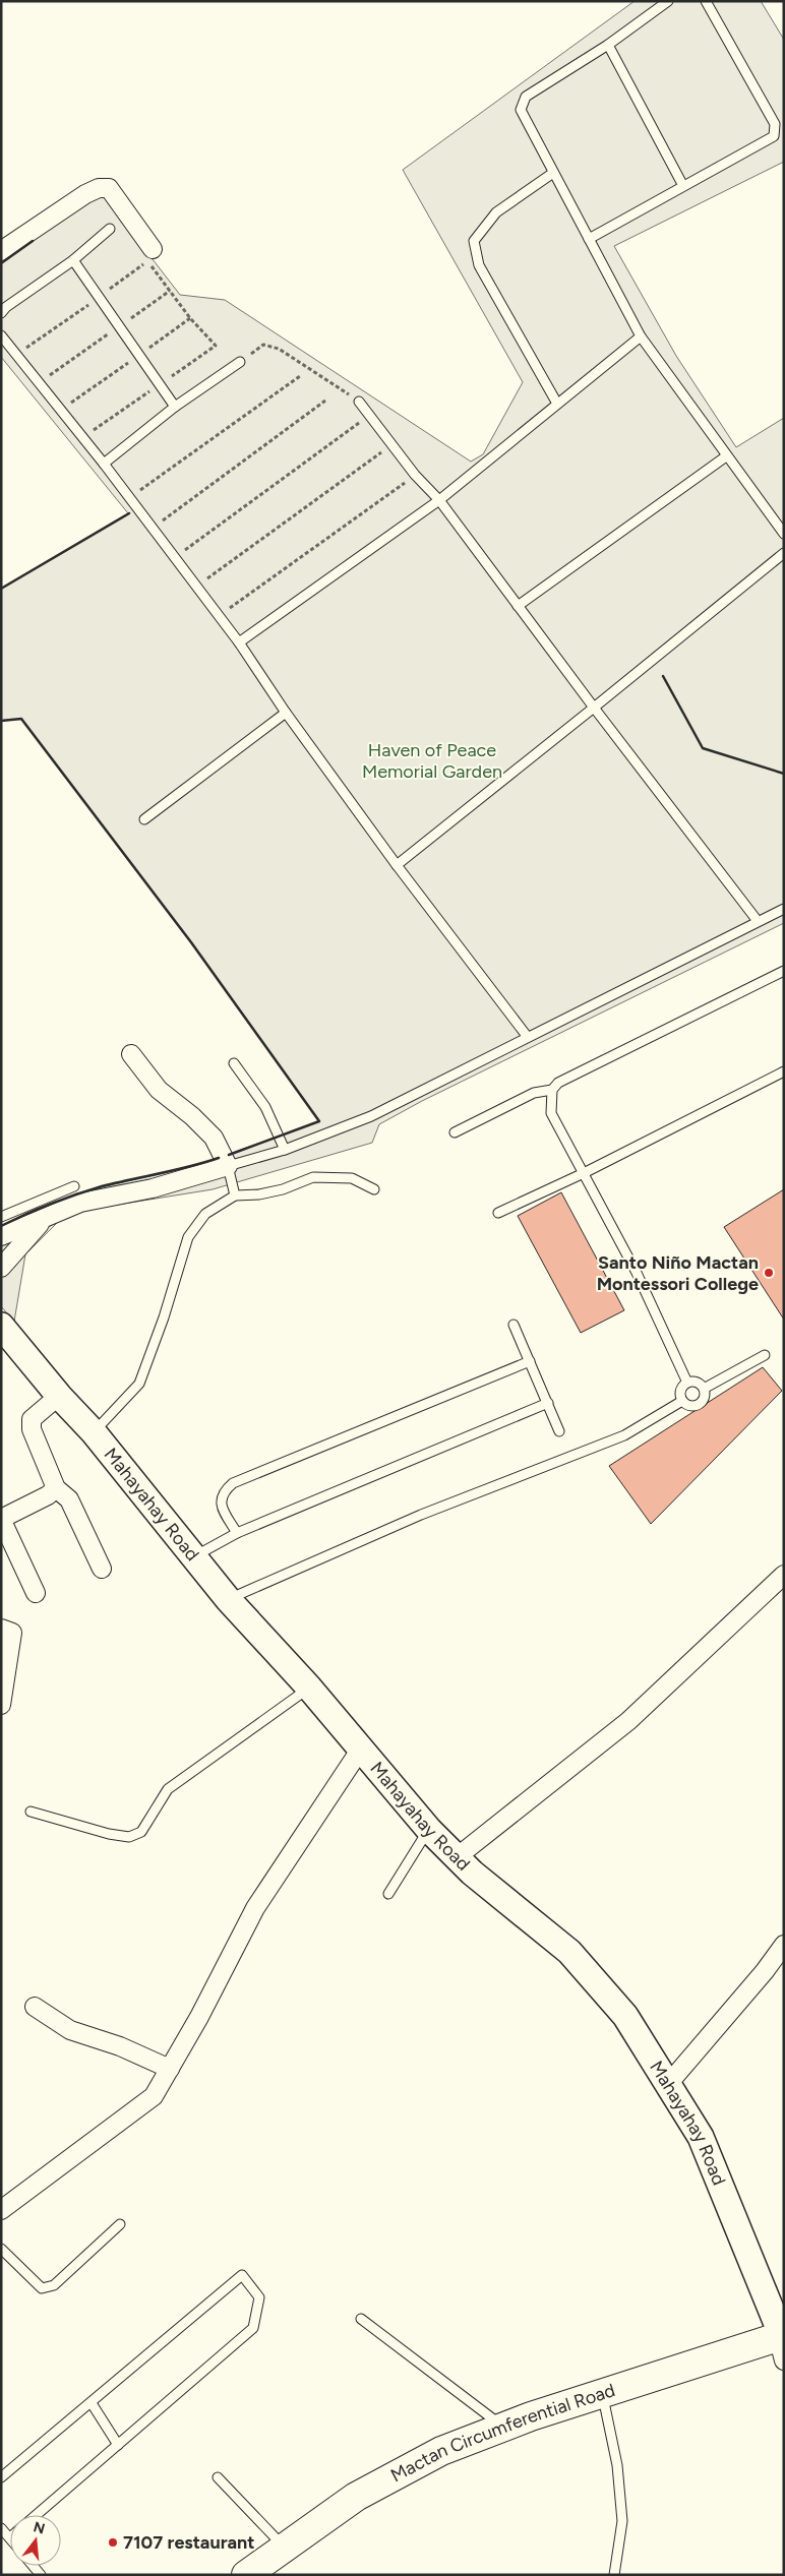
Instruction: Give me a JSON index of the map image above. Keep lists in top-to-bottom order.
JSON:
{
  "streets": {
    "main road": ["Mactan Circumferential Road"],
    "street": ["Mahayahay Road"]
  },
  "crossings": [
    ["Mahayahay Road", "Mactan Circumferential Road"]
  ],
  "parks": ["Haven of Peace Memorial Garden"],
  "places": ["Santo Niño Mactan Montessori College", "7107 restaurant"],
  "north": "top"
}
